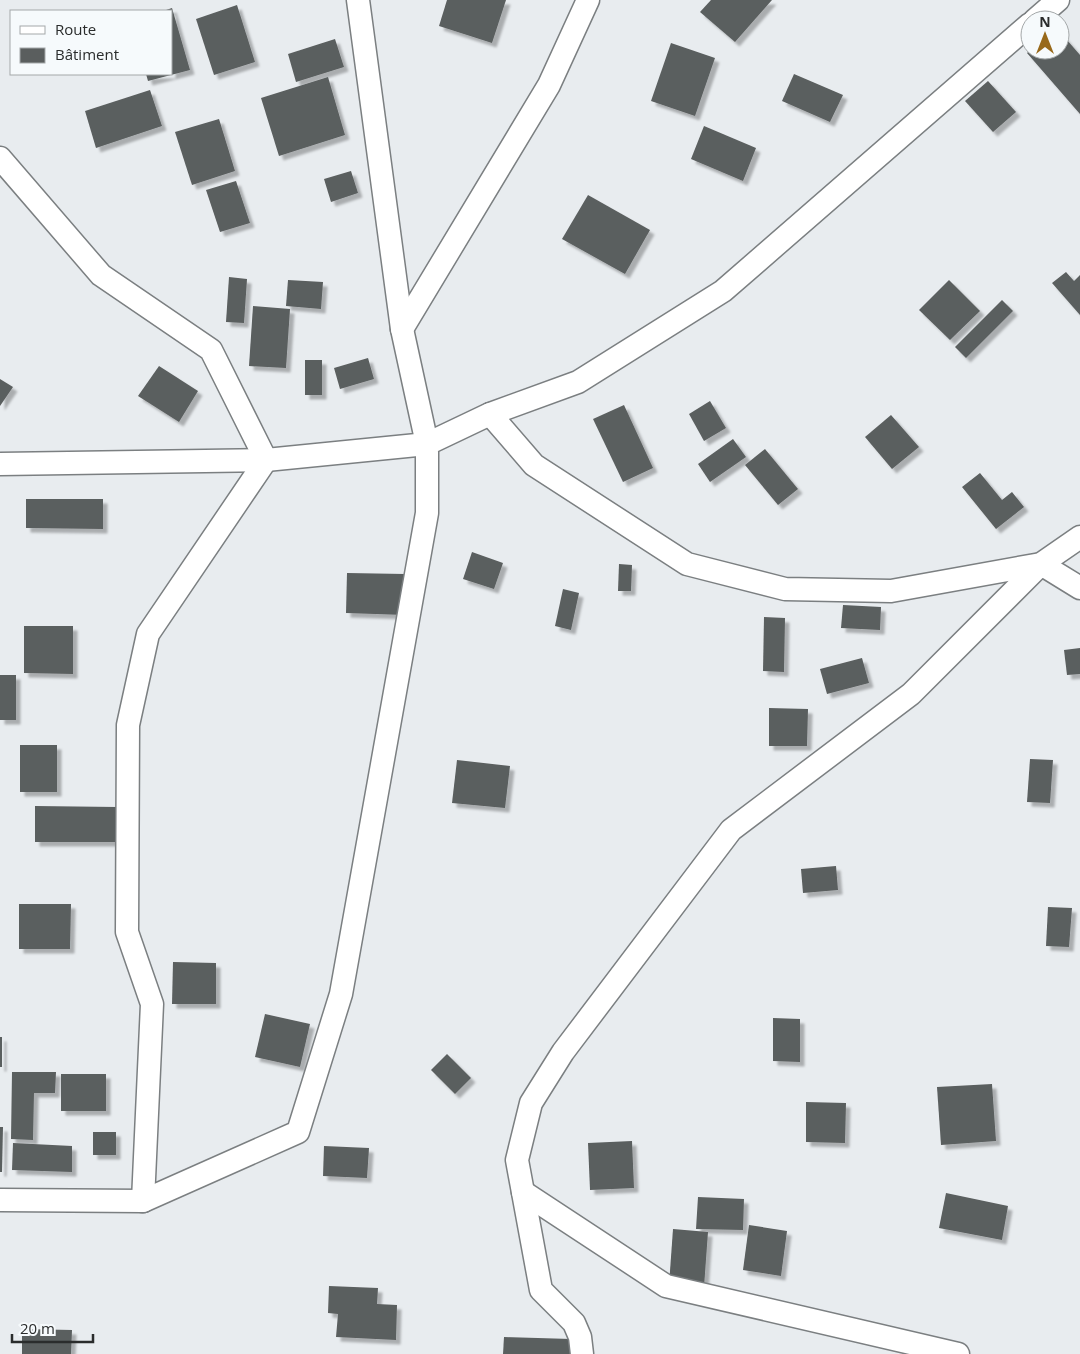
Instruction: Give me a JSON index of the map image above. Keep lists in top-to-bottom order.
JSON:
{
  "legend": ["Route", "Bâtiment"],
  "scale_bar": "20 m",
  "north": "top"
}
